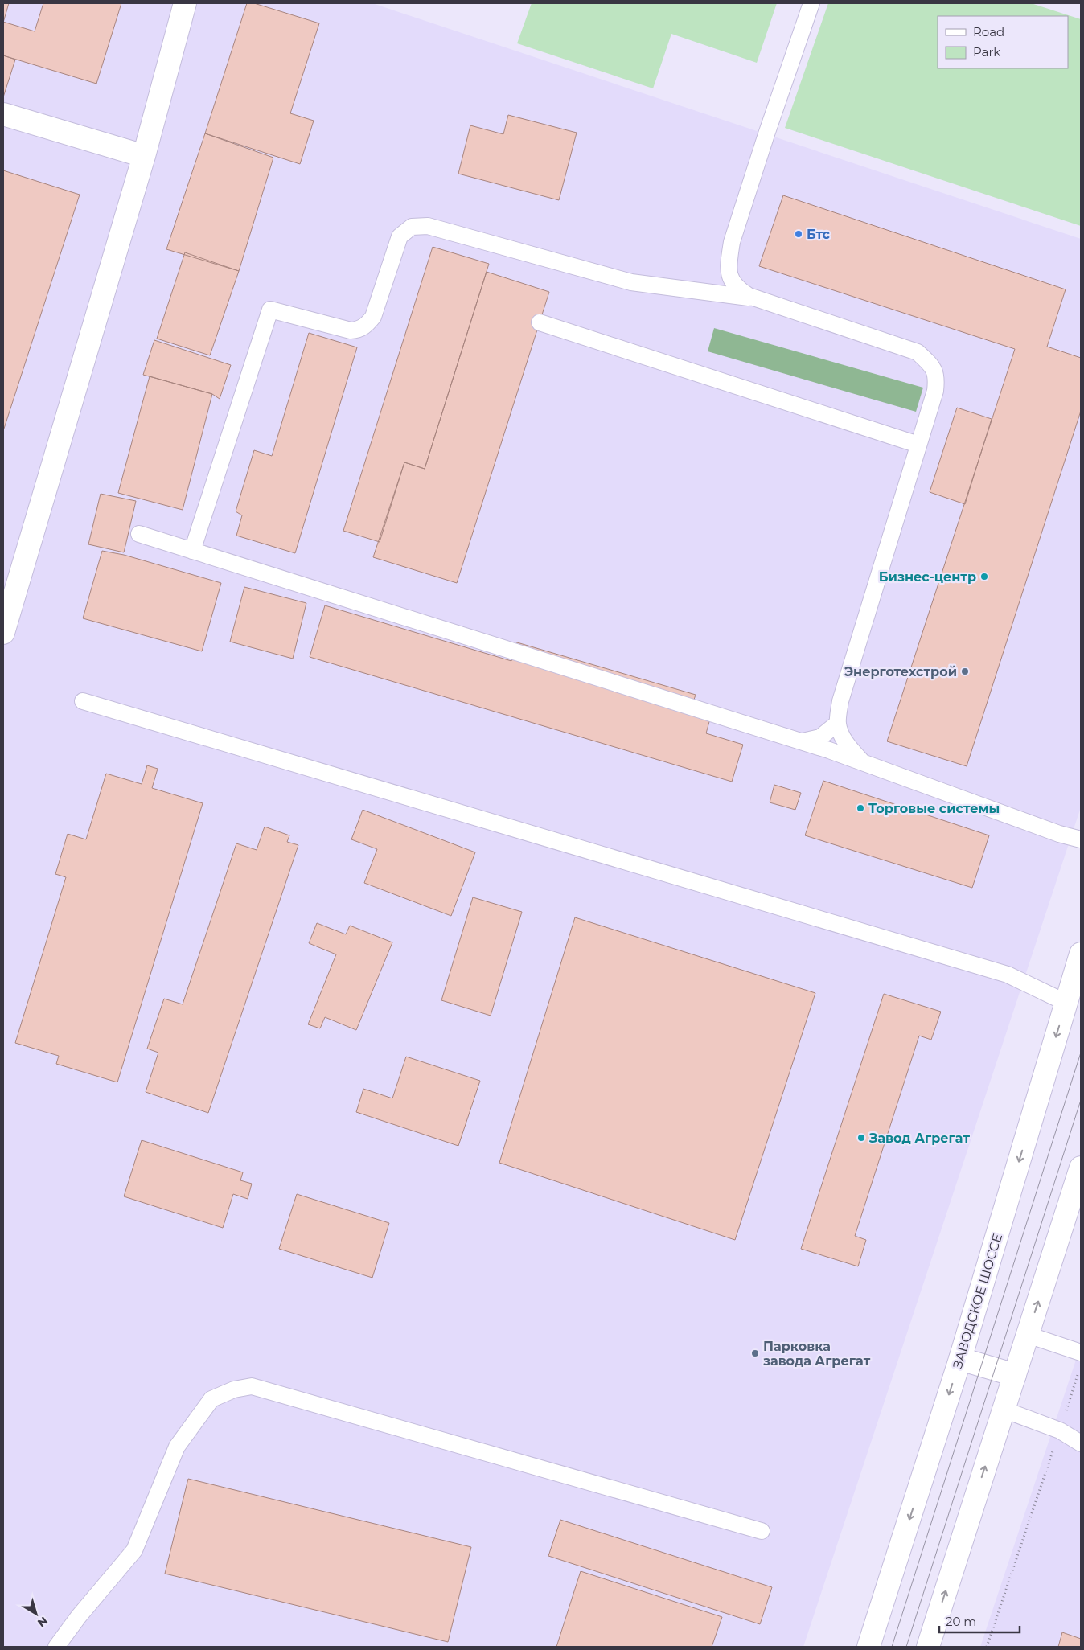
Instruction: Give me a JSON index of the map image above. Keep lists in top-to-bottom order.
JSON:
{
  "streets": {
    "main road": ["ЗАВОДСКОЕ ШОССЕ"]
  },
  "places": [
    "Бтс",
    "Бизнес-центр",
    "Энерготехстрой",
    "Торговые системы",
    "Завод Агрегат",
    "Парковка завода Агрегат"
  ],
  "legend": ["Road", "Park"],
  "scale_bar": "20 m",
  "north": "bottom right"
}
